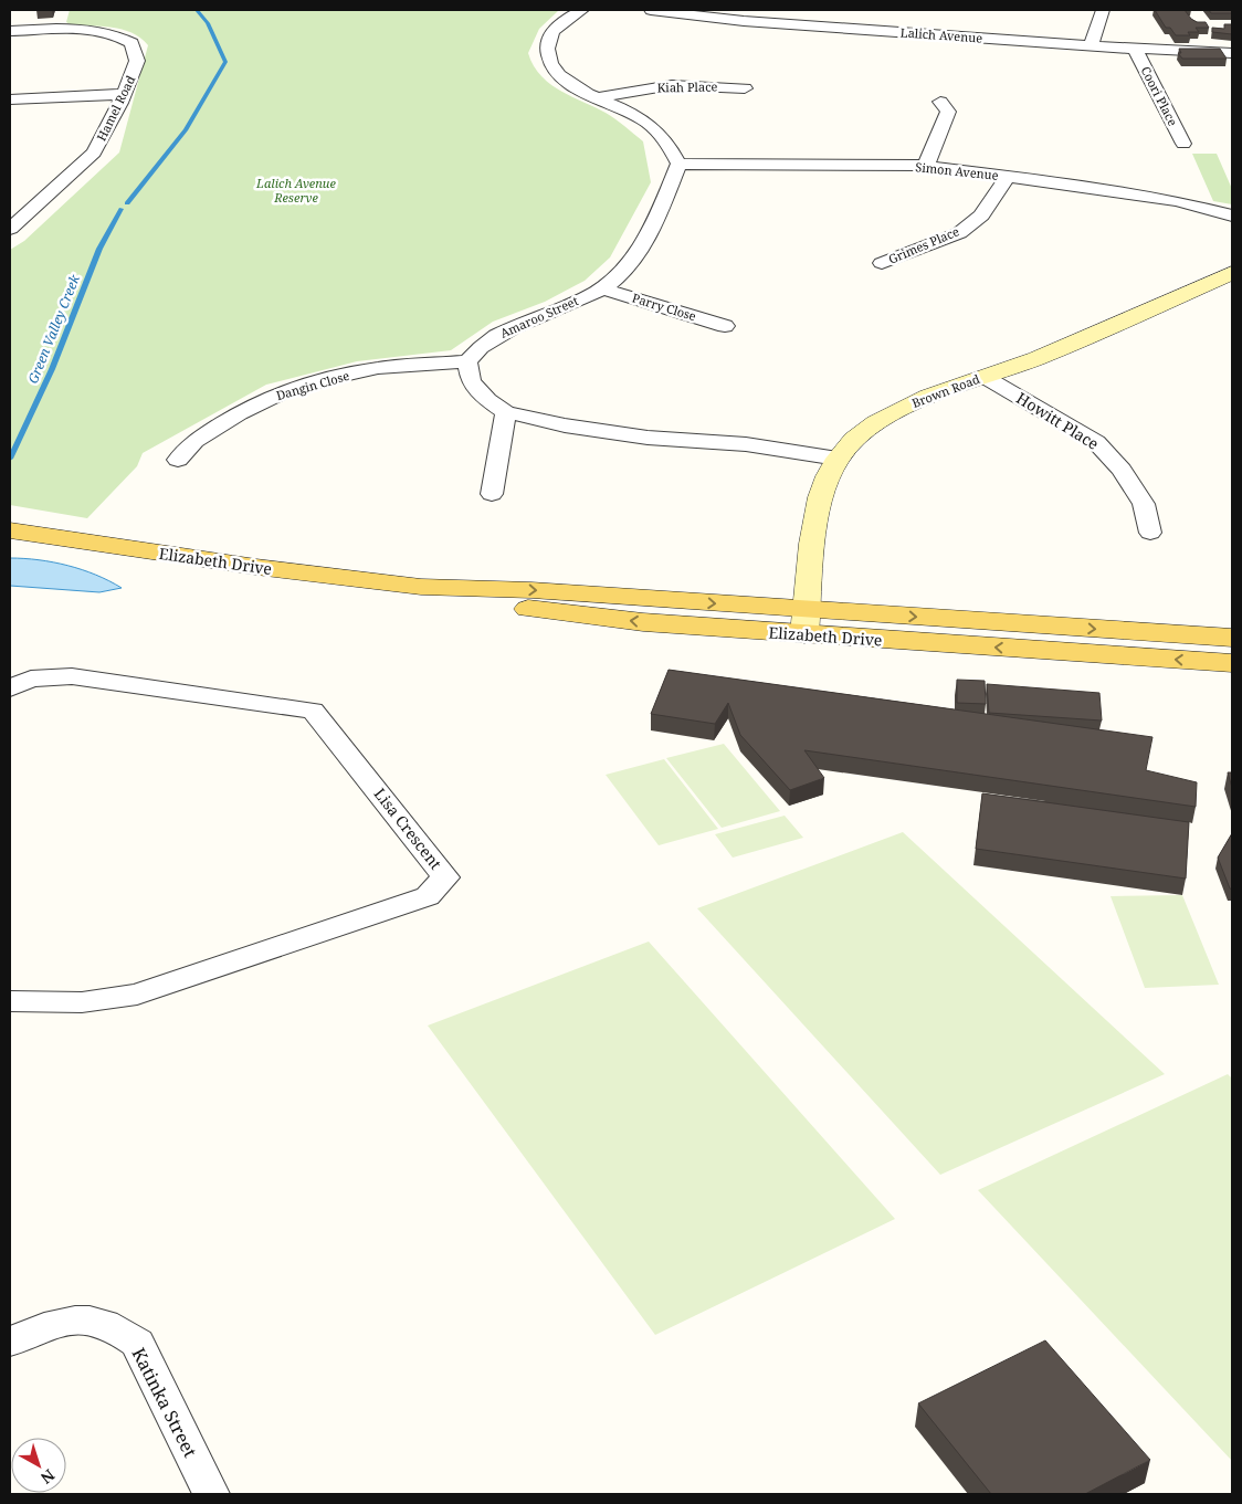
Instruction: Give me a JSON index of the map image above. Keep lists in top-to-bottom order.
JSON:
{
  "streets": {
    "main road": ["Elizabeth Drive"],
    "street": [
      "Lalich Avenue",
      "Kiah Place",
      "Coori Place",
      "Hamel Road",
      "Simon Avenue",
      "Grimes Place",
      "Parry Close",
      "Amaroo Street",
      "Dangin Close",
      "Brown Road",
      "Howitt Place",
      "Lisa Crescent",
      "Katinka Street"
    ]
  },
  "crossings": [
    ["Lalich Avenue", "Coori Place"],
    ["Simon Avenue", "Grimes Place"],
    ["Simon Avenue", "Amaroo Street"],
    ["Parry Close", "Amaroo Street"],
    ["Amaroo Street", "Dangin Close"],
    ["Brown Road", "Howitt Place"],
    ["Brown Road", "Elizabeth Drive"]
  ],
  "water": ["Green Valley Creek"],
  "parks": ["Lalich Avenue Reserve"],
  "north": "bottom right"
}
